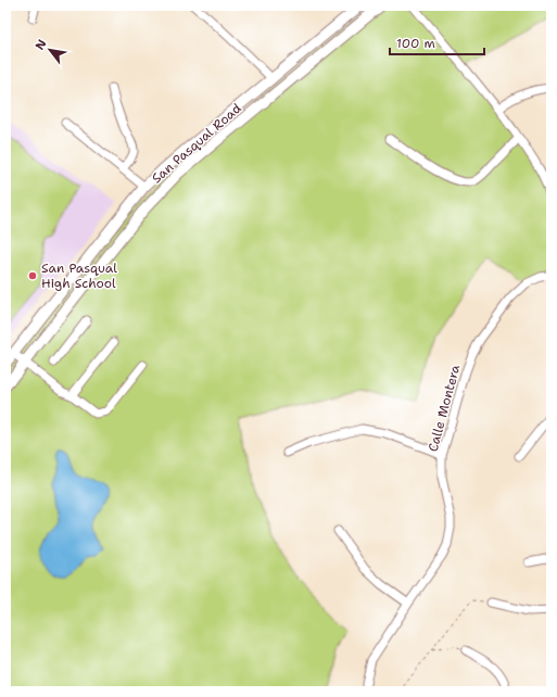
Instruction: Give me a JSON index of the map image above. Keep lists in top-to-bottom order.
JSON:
{
  "streets": {
    "main road": ["San Pasqual Road"],
    "street": ["Calle Montera"]
  },
  "places": ["San Pasqual High School"],
  "scale_bar": "100 m",
  "north": "top left"
}
